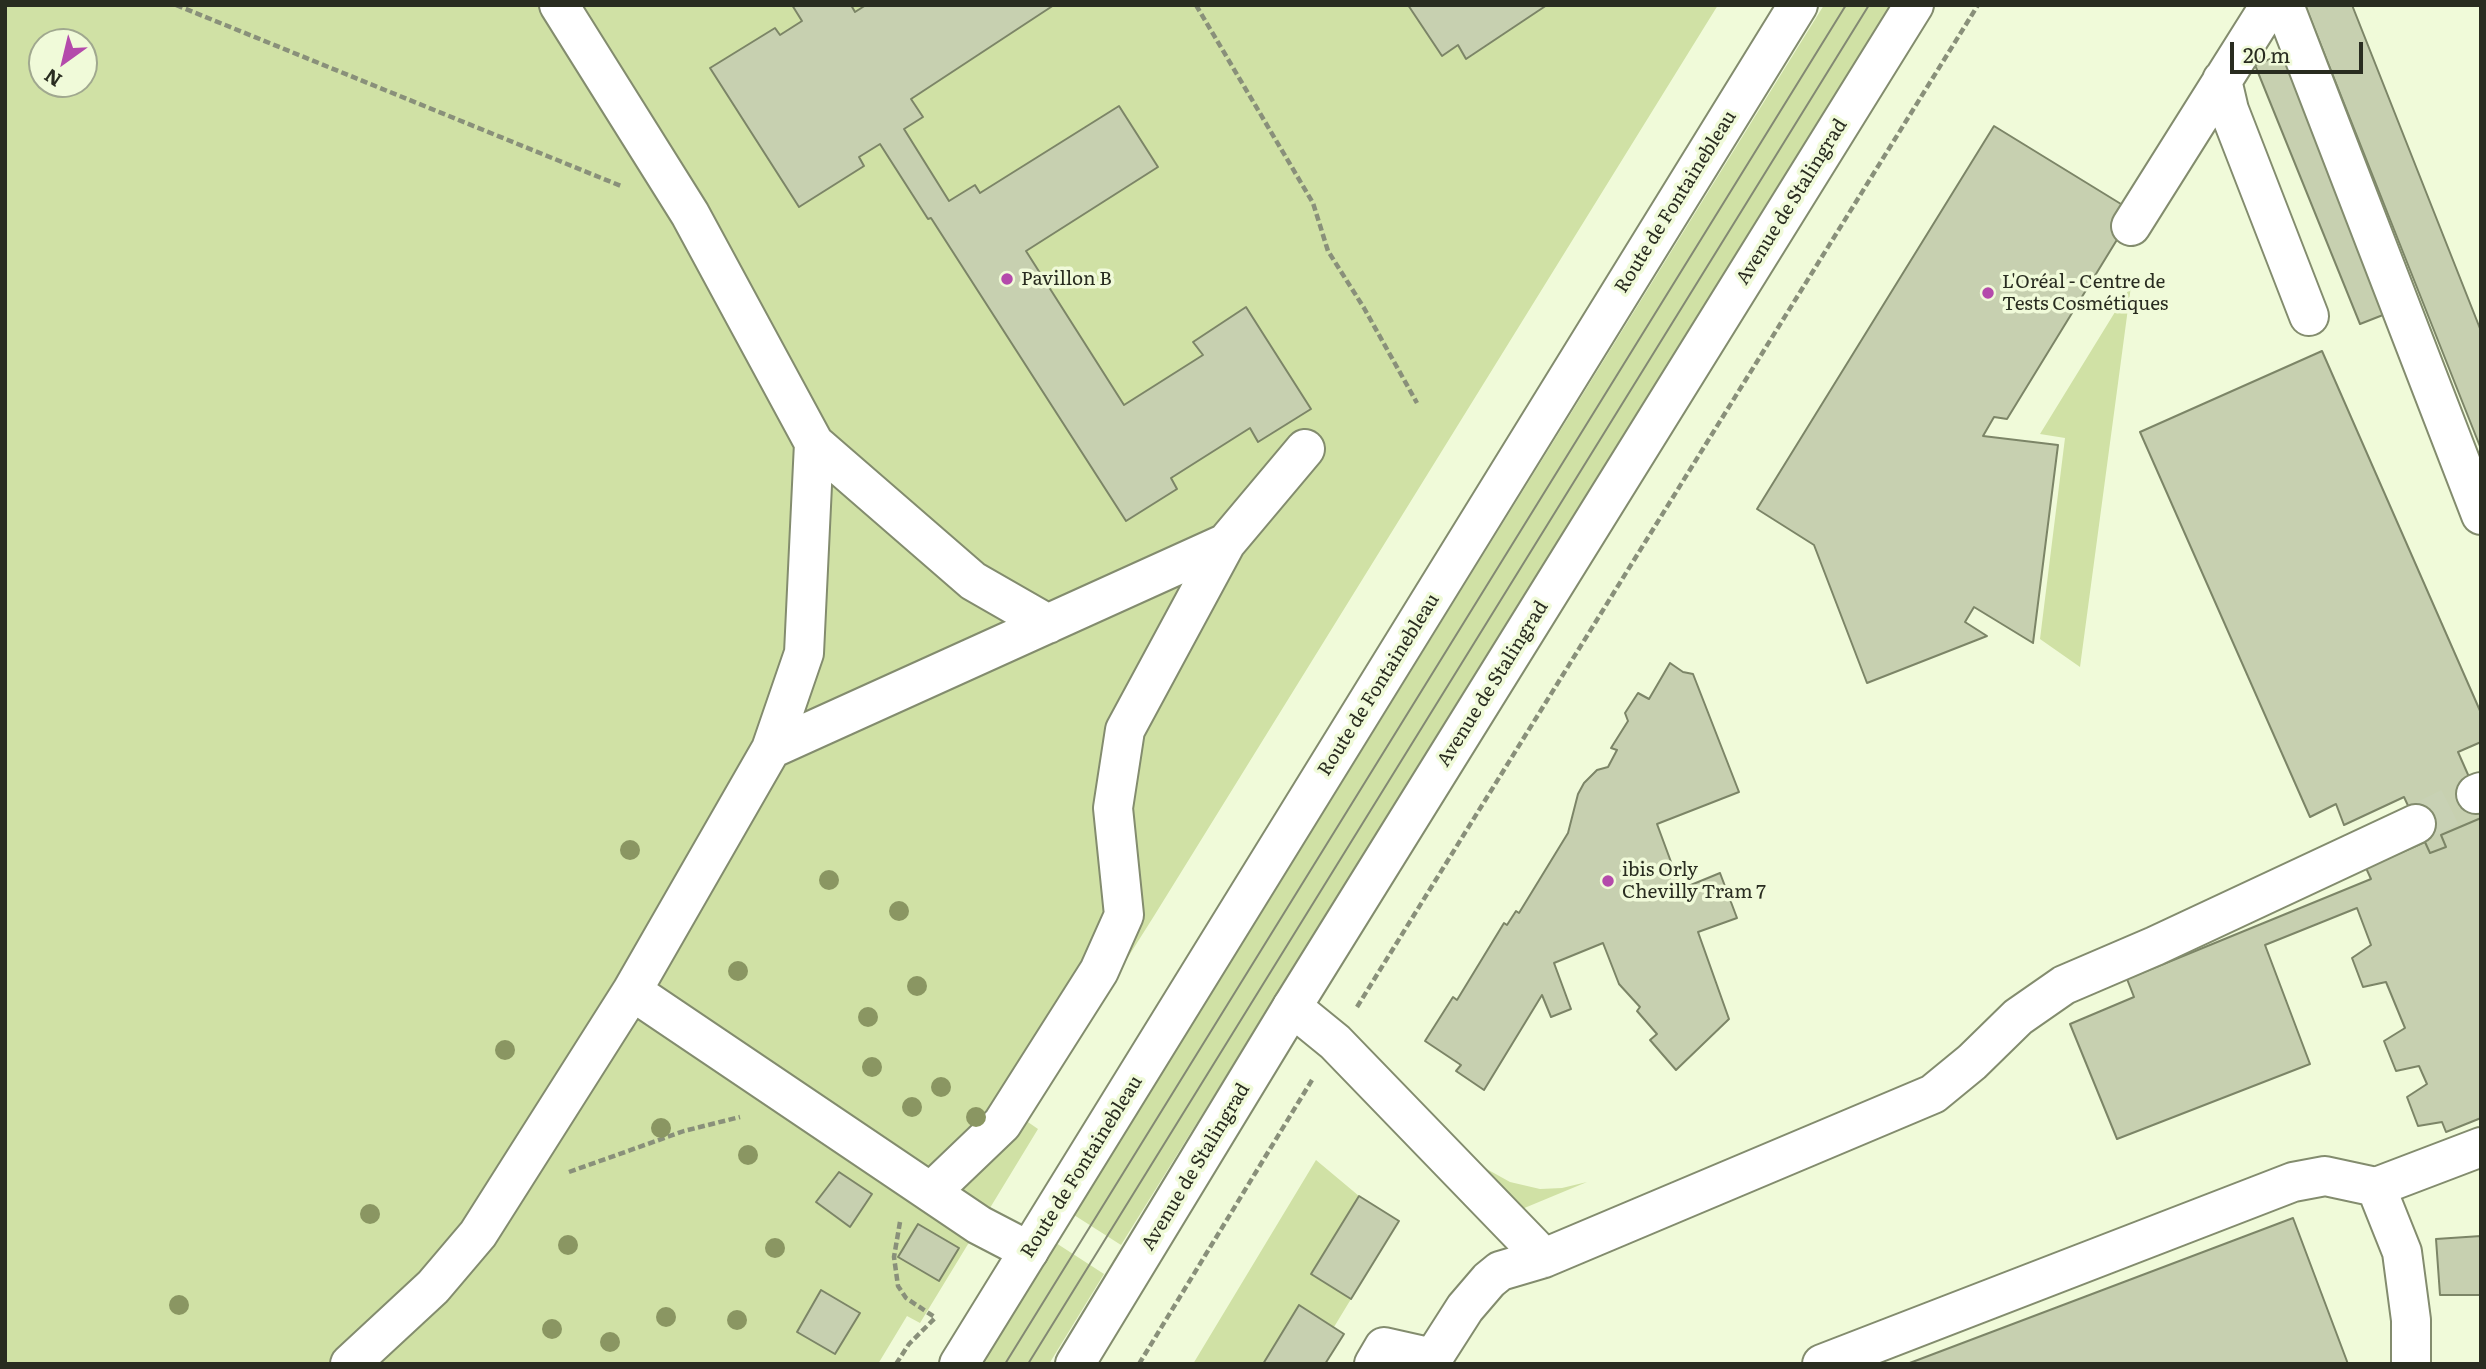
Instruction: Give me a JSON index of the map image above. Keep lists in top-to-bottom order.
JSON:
{
  "streets": {
    "main road": ["Route de Fontainebleau", "Avenue de Stalingrad"]
  },
  "places": ["Pavillon B", "L'Oréal - Centre de Tests Cosmétiques", "ibis Orly Chevilly Tram 7"],
  "scale_bar": "20 m",
  "north": "bottom left"
}
